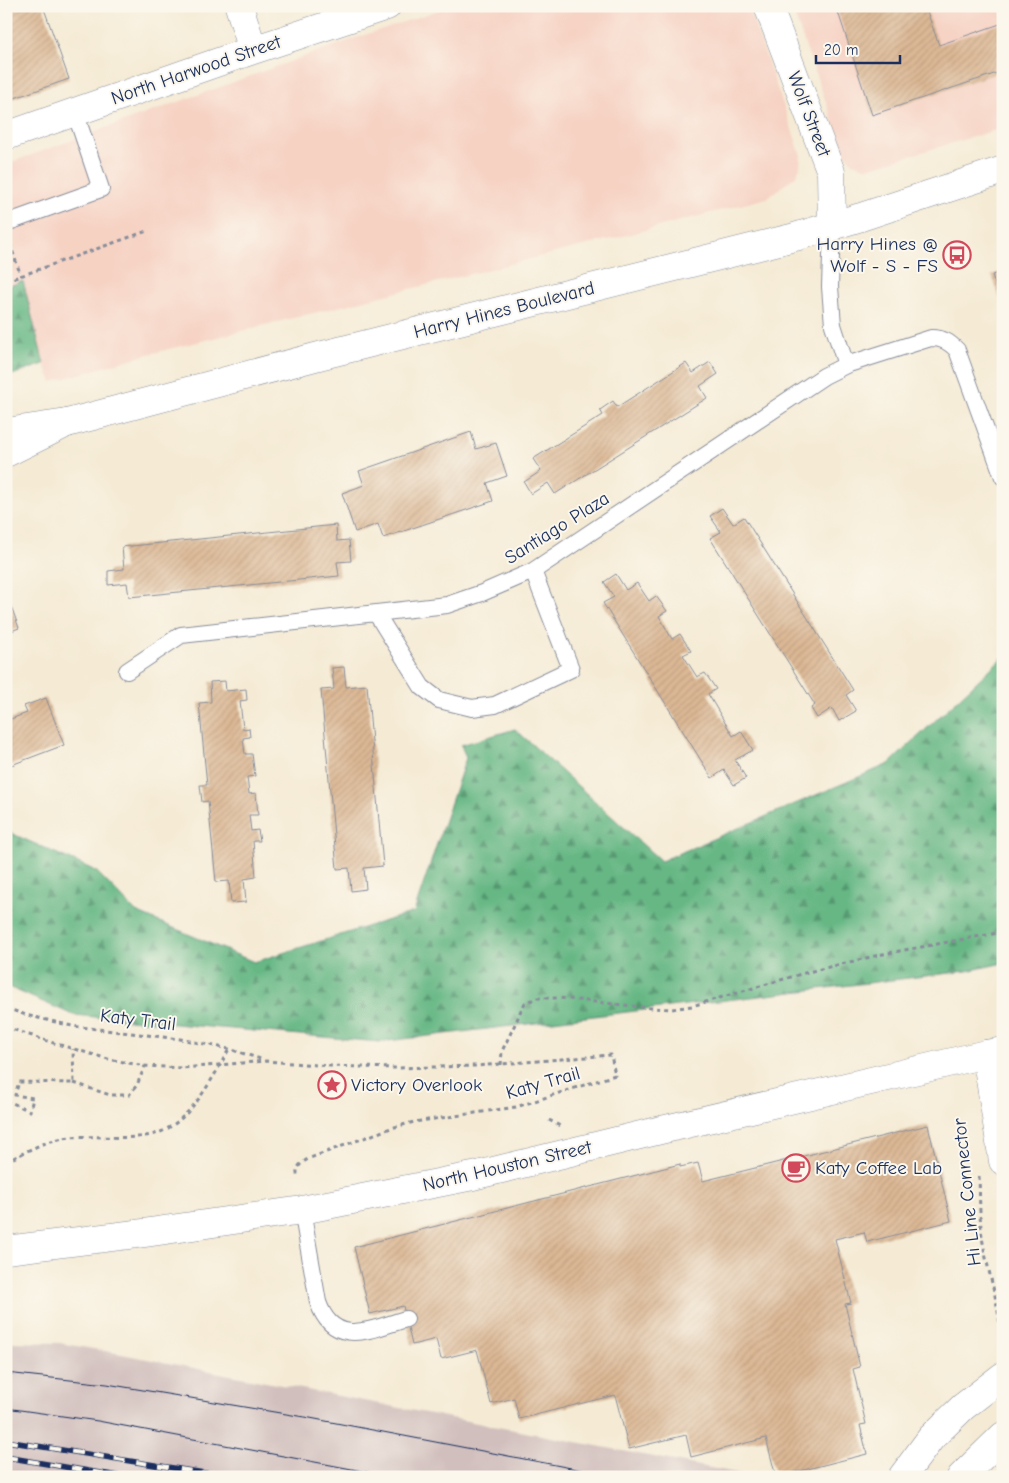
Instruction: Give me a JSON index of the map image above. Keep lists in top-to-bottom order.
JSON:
{
  "streets": {
    "main road": [
      "North Harwood Street",
      "Wolf Street",
      "Harry Hines Boulevard",
      "North Houston Street"
    ],
    "lane": ["Santiago Plaza"],
    "path": ["Katy Trail", "Hi Line Connector"]
  },
  "crossings": [
    ["Wolf Street", "Harry Hines Boulevard"]
  ],
  "places": {
    "bus stop": ["Harry Hines @ Wolf - S - FS"],
    "place": ["Victory Overlook"],
    "cafe": ["Katy Coffee Lab"]
  },
  "scale_bar": "20 m"
}
